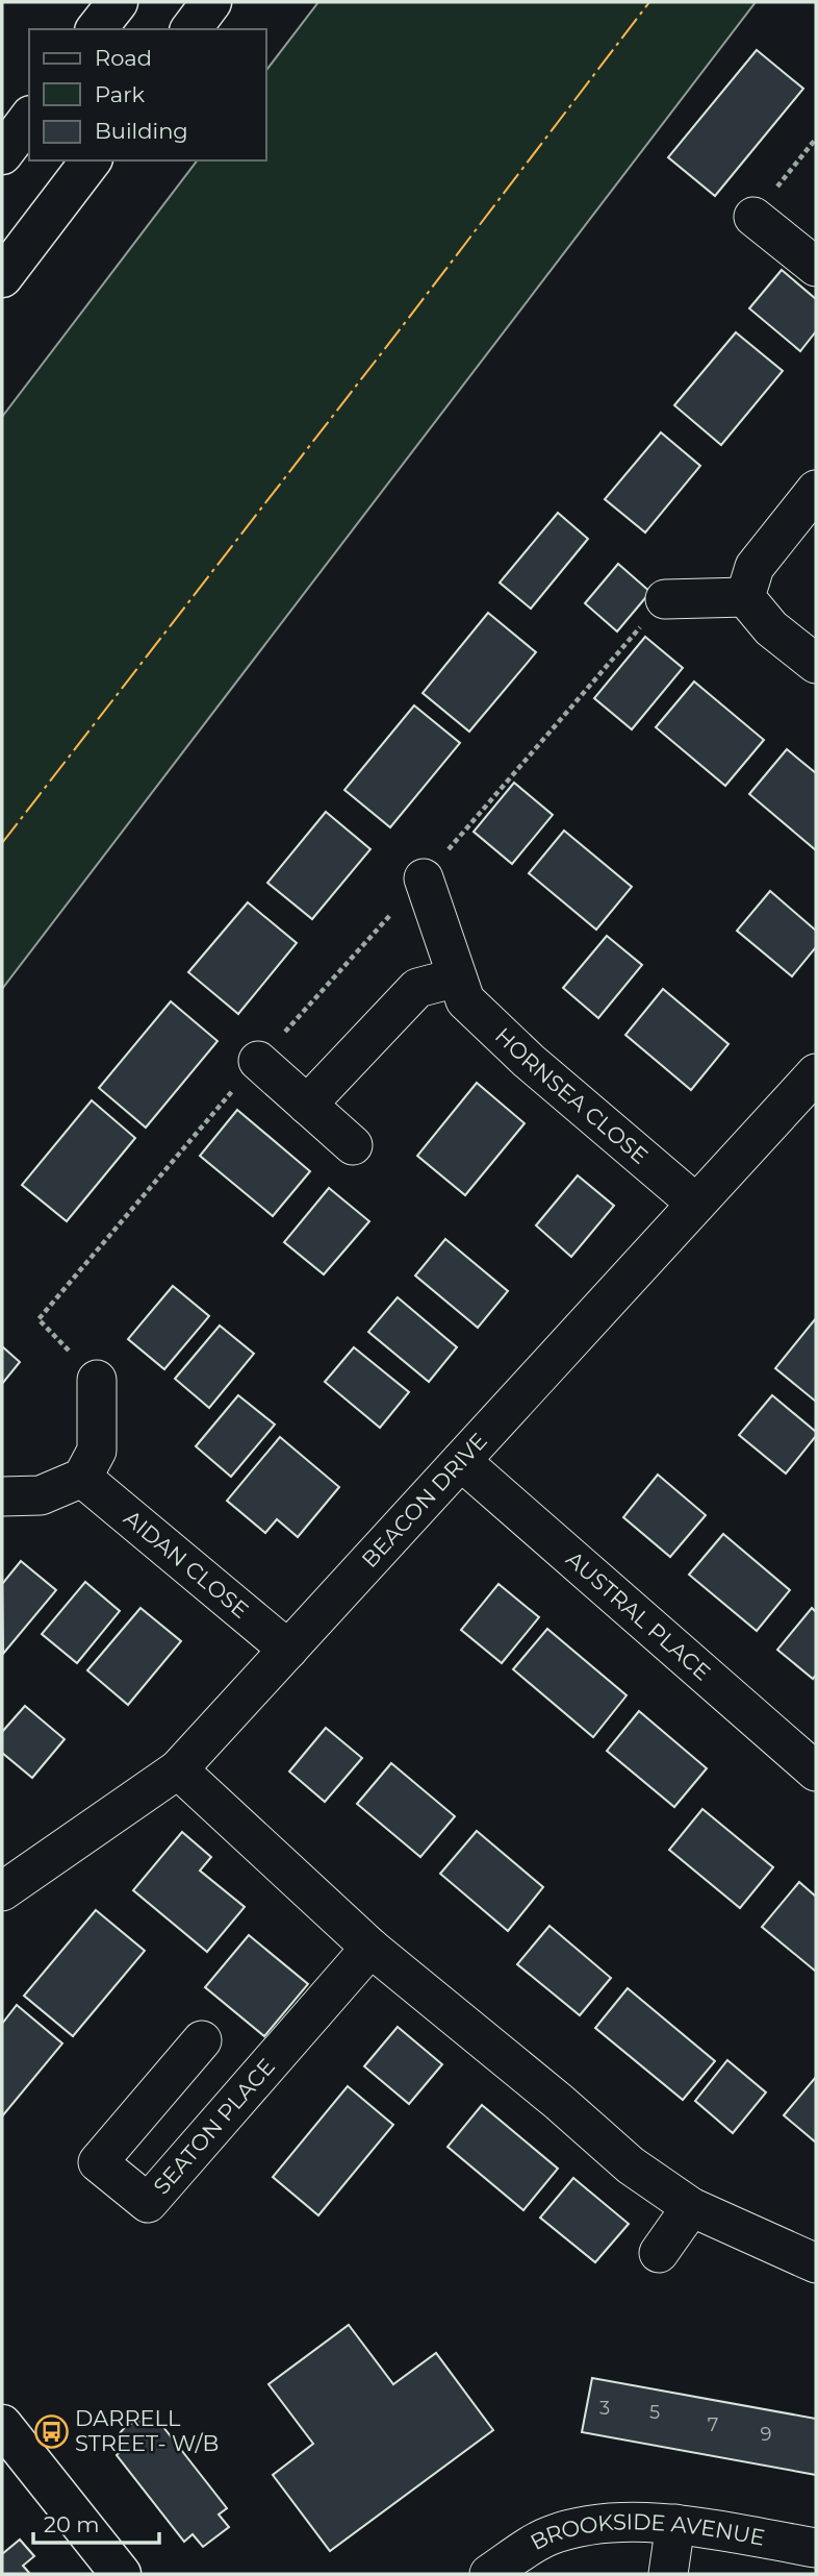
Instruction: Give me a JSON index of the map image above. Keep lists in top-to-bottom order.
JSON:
{
  "streets": {
    "street": [
      "HORNSEA CLOSE",
      "BEACON DRIVE",
      "AIDAN CLOSE",
      "AUSTRAL PLACE",
      "SEATON PLACE",
      "BROOKSIDE AVENUE"
    ]
  },
  "crossings": [
    ["HORNSEA CLOSE", "BEACON DRIVE"],
    ["BEACON DRIVE", "AIDAN CLOSE"],
    ["BEACON DRIVE", "AUSTRAL PLACE"]
  ],
  "places": {
    "bus stop": ["DARRELL STREET- W/B"]
  },
  "house_numbers": [
    "3",
    "5",
    "7",
    "9"
  ],
  "legend": ["Road", "Park", "Building"],
  "scale_bar": "20 m"
}
